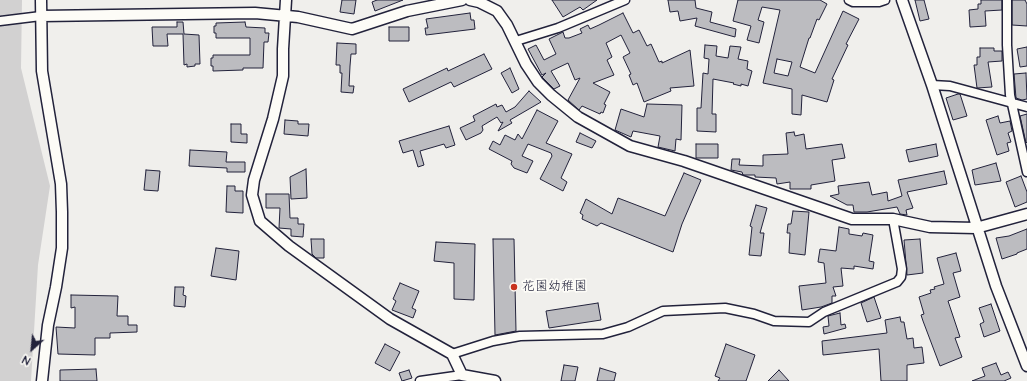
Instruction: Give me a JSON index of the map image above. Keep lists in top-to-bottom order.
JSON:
{
  "places": ["花園幼稚園"],
  "north": "bottom left"
}
